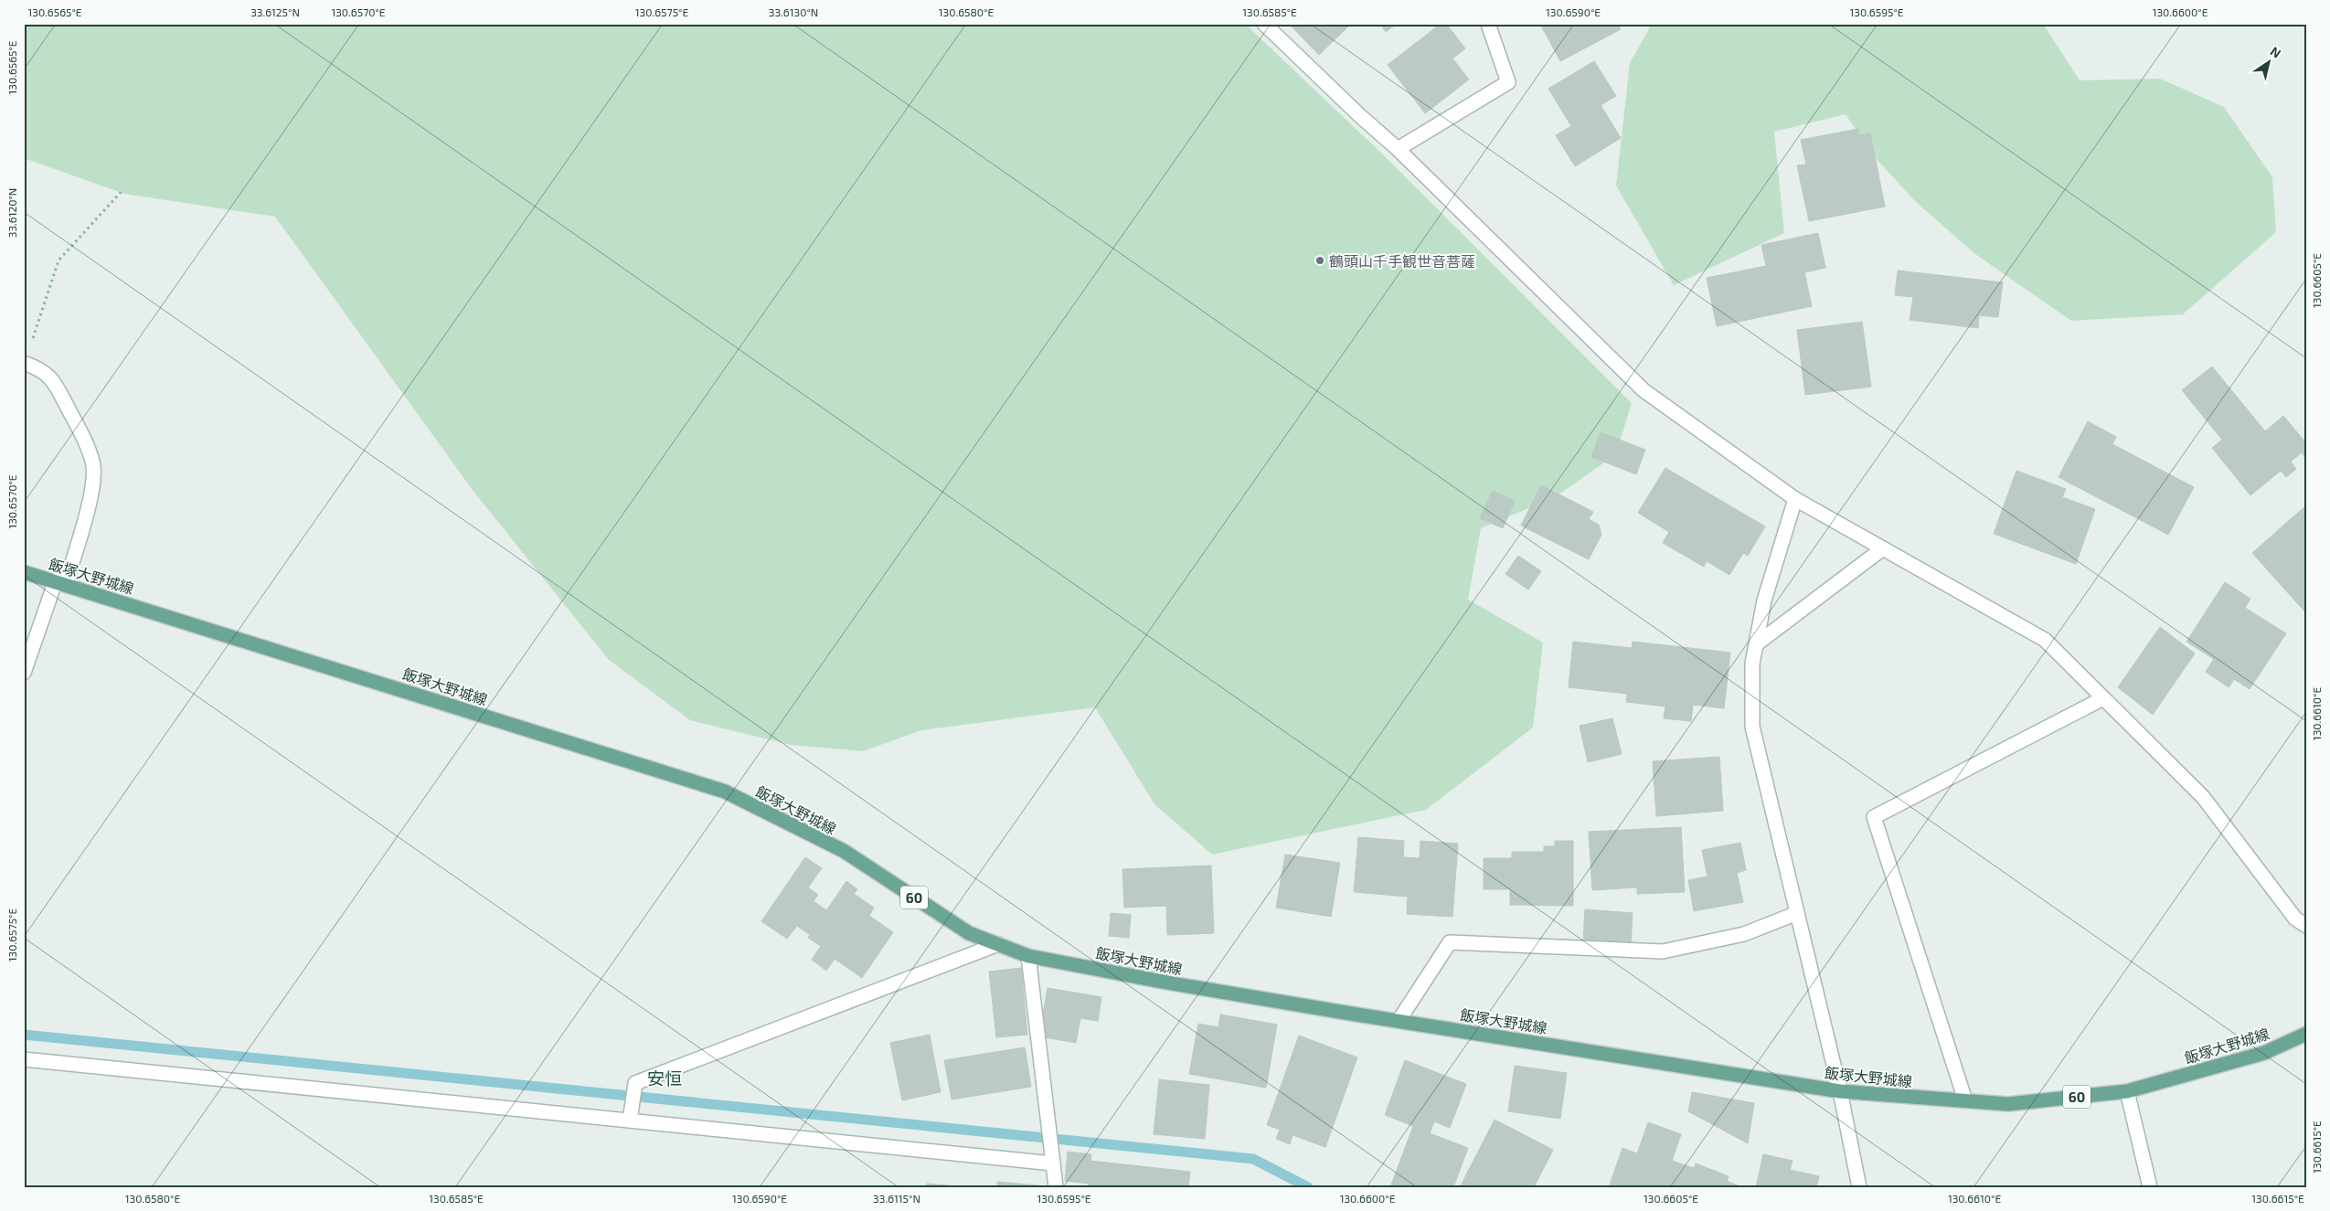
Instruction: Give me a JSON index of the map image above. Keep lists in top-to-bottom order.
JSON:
{
  "streets": {
    "main road": ["飯塚大野城線", "60"]
  },
  "districts": ["安恒"],
  "places": ["鶴頭山千手観世音菩薩"],
  "north": "top right",
  "coordinates": [
    "130.6565°E",
    "33.6125°N",
    "130.6570°E",
    "130.6575°E",
    "33.6130°N",
    "130.6580°E",
    "130.6585°E",
    "130.6590°E",
    "130.6595°E",
    "130.6600°E",
    "33.6120°N",
    "130.6605°E",
    "130.6610°E",
    "130.6615°E",
    "33.6115°N"
  ]
}
